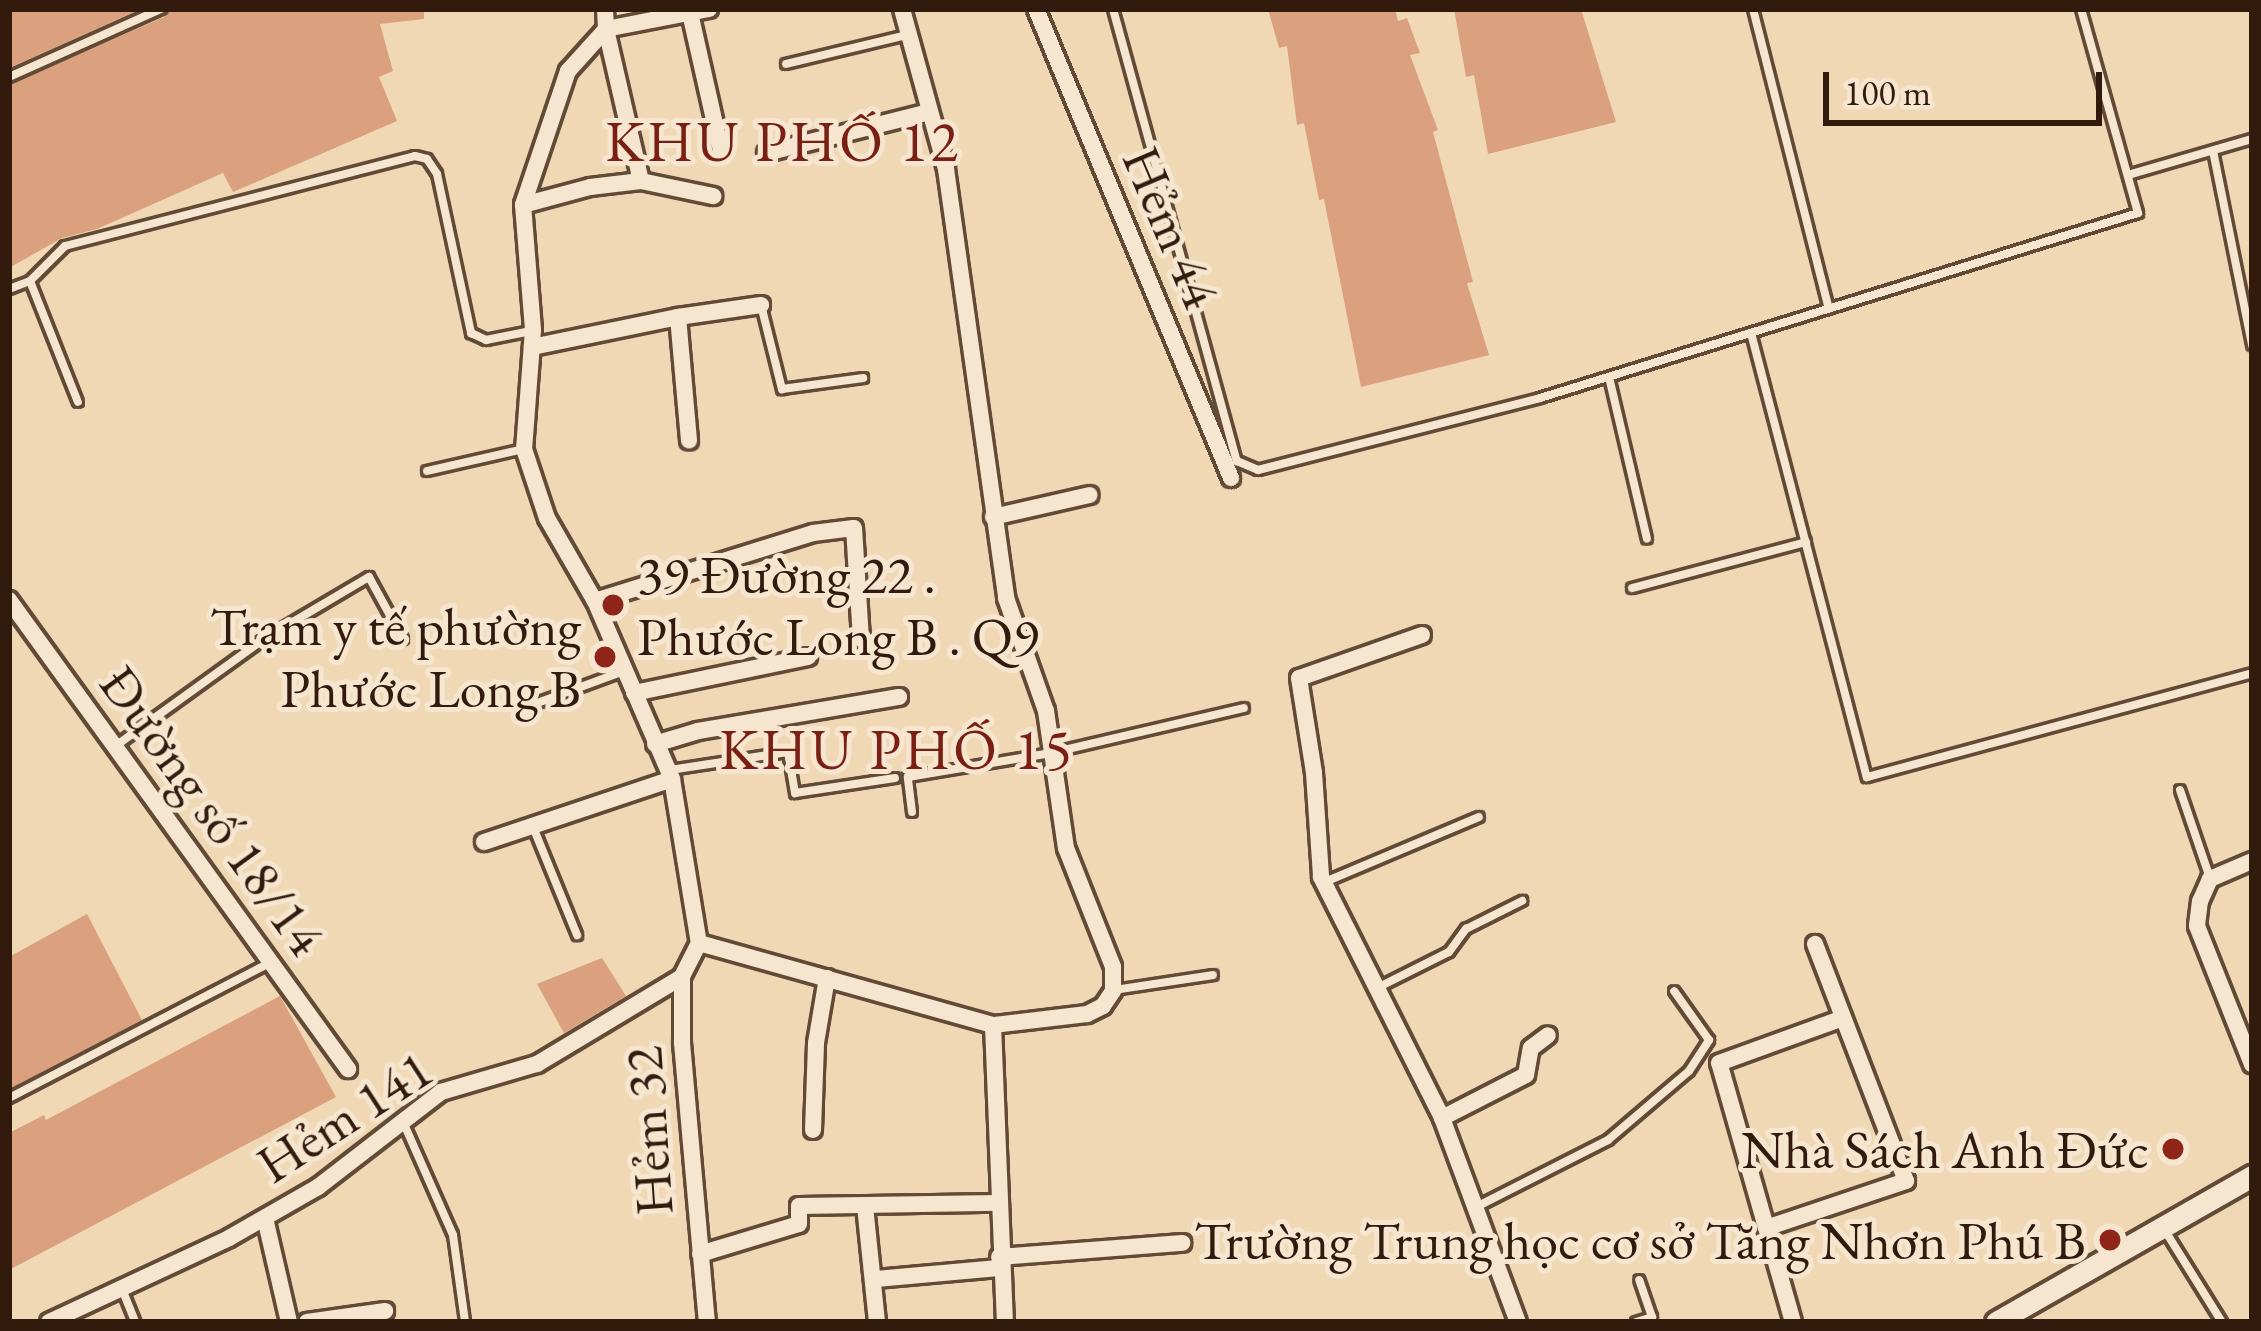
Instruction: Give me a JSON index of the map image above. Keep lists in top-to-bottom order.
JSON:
{
  "streets": {
    "street": [
      "Hẻm 44",
      "Đường số 18/14",
      "Hẻm 141",
      "Hẻm 32"
    ]
  },
  "crossings": [
    ["Hẻm 141", "Hẻm 32"]
  ],
  "districts": ["KHU PHỐ 12", "KHU PHỐ 15"],
  "places": [
    "39 Đường 22 . Phước Long B . Q9",
    "Trạm y tế phường Phước Long B",
    "Nhà Sách Anh Đức",
    "Trường Trung học cơ sở Tăng Nhơn Phú B"
  ],
  "scale_bar": "100 m"
}
